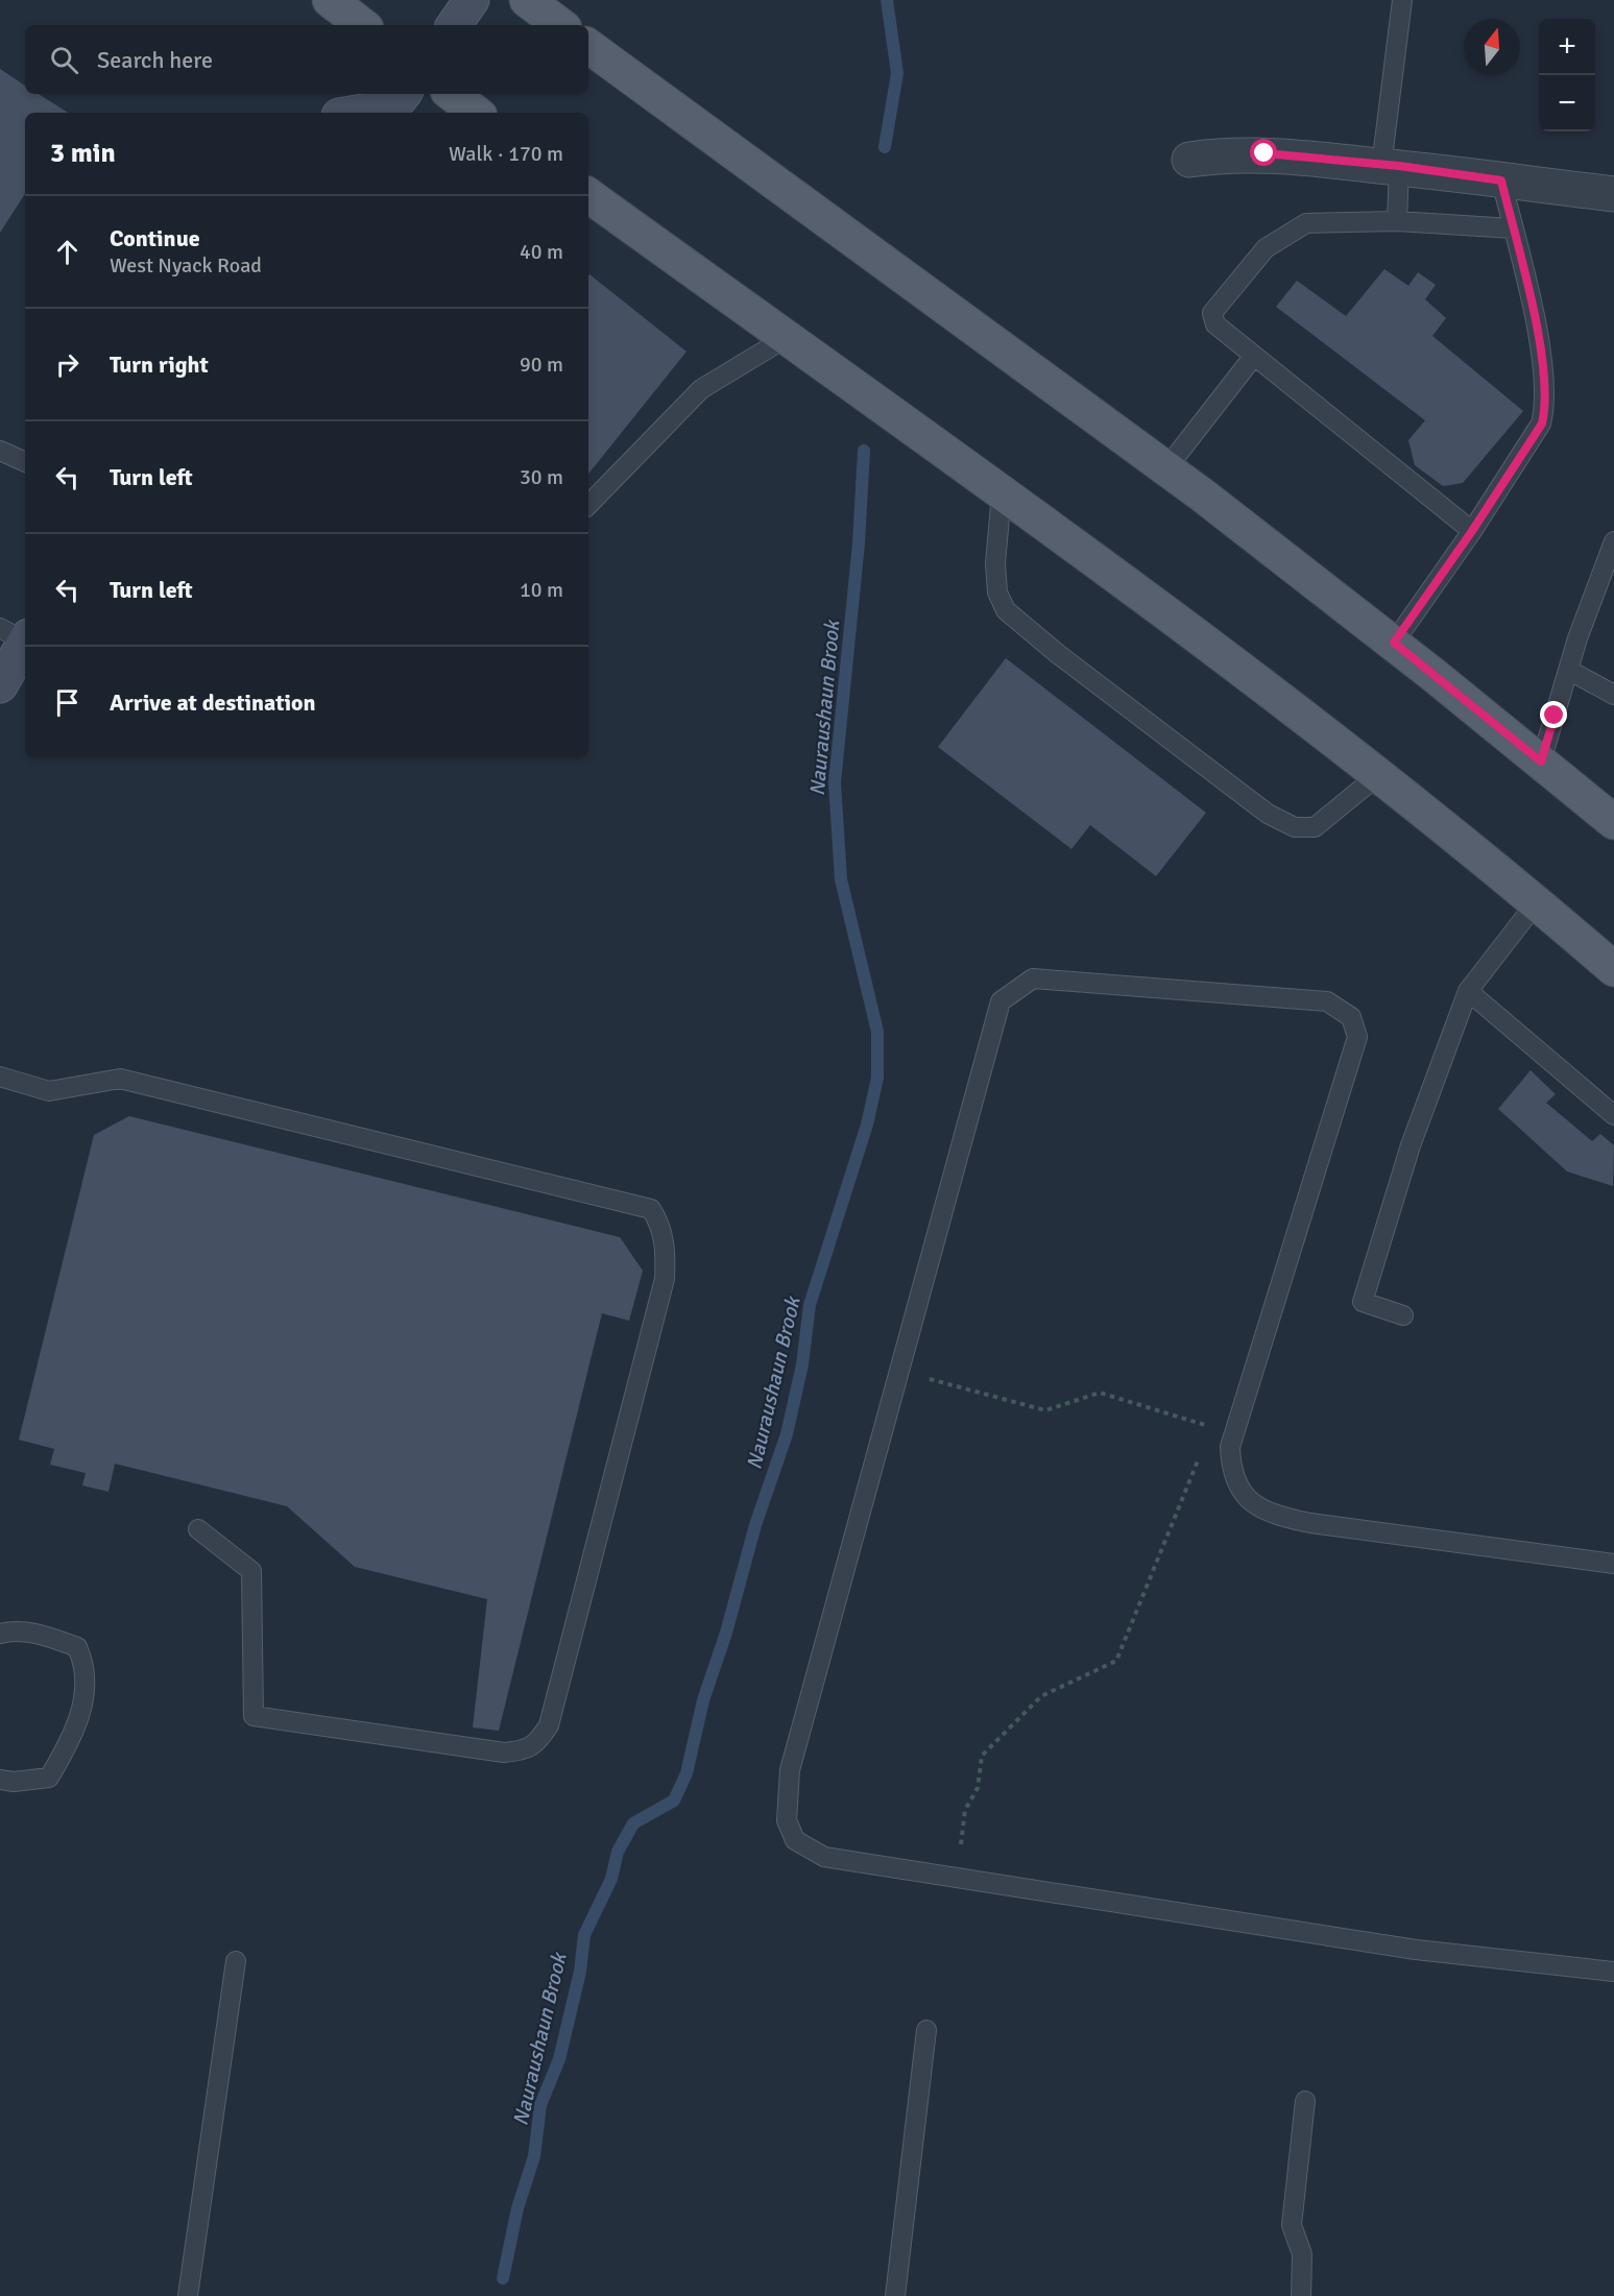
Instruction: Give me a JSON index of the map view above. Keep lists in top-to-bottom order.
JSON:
{
  "water": ["Nauraushaun Brook"],
  "north": "top",
  "page": {
    "map_buttons": ["+", "−"],
    "search": "Search here",
    "heading": ["3 min", "Walk · 170 m"],
    "list": [
      ["Continue", "West Nyack Road", "40 m"],
      ["Turn right", "90 m"],
      ["Turn left", "30 m"],
      ["Turn left", "10 m"],
      "Arrive at destination"
    ]
  }
}
